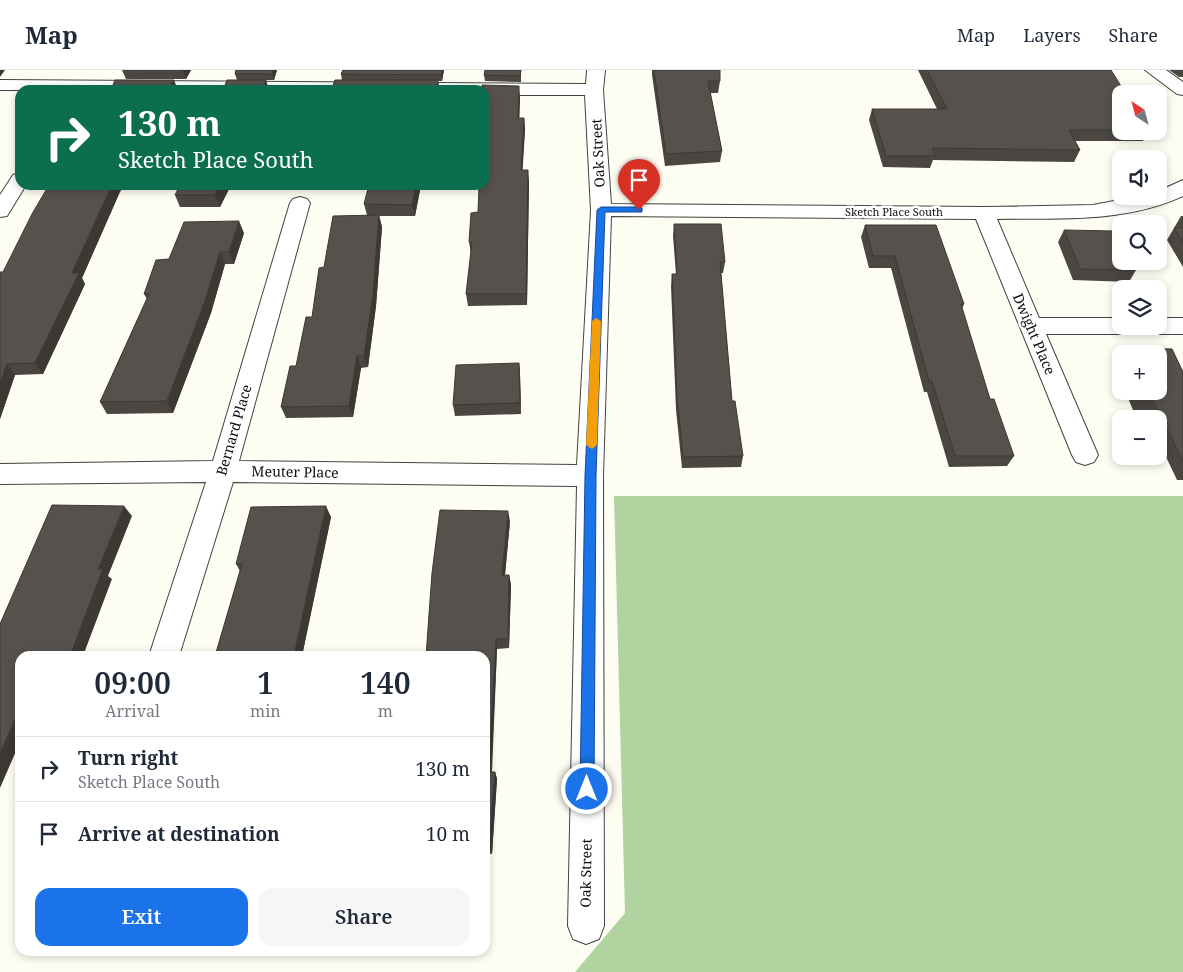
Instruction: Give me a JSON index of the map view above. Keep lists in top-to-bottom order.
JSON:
{
  "streets": {
    "street": [
      "Oak Street",
      "Sketch Place South",
      "Dwight Place",
      "Bernard Place",
      "Meuter Place"
    ]
  },
  "crossings": [
    ["Oak Street", "Sketch Place South"],
    ["Oak Street", "Meuter Place"],
    ["Sketch Place South", "Dwight Place"],
    ["Bernard Place", "Meuter Place"]
  ],
  "north": "top left",
  "page": {
    "header": "Map",
    "nav": ["Map", "Layers", "Share"],
    "map_buttons": ["+", "−"],
    "turn": ["130 m", "Sketch Place South"],
    "eta": [
      "09:00",
      "Arrival",
      "1",
      "min",
      "140",
      "m"
    ],
    "list": [
      {
        "name": "Turn right",
        "note": "Sketch Place South",
        "value": "130 m"
      },
      {
        "name": "Arrive at destination",
        "value": "10 m"
      }
    ],
    "buttons": ["Exit", "Share"]
  }
}
